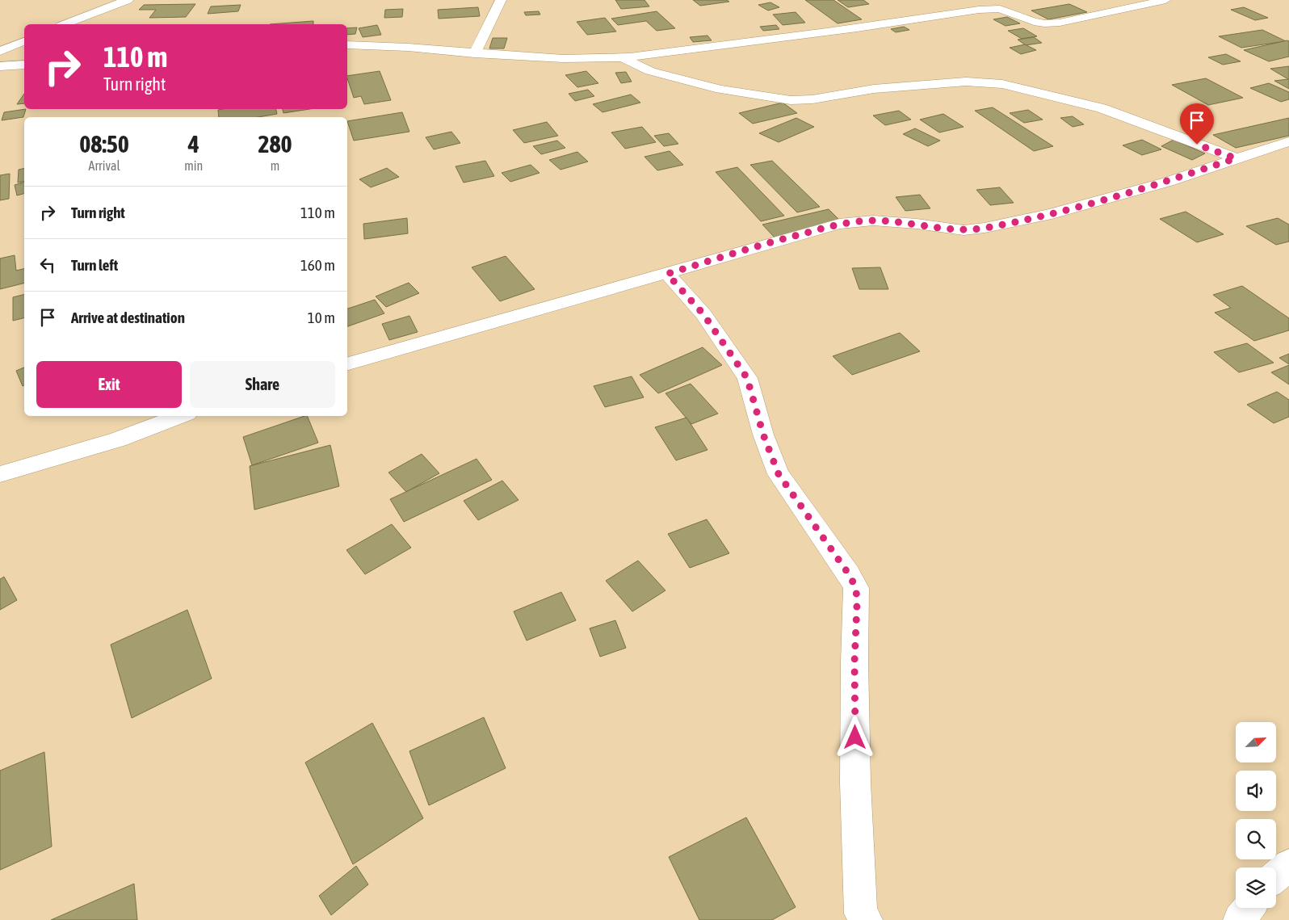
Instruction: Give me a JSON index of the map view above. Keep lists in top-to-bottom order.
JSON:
{
  "north": "top right",
  "page": {
    "turn": ["110 m", "Turn right"],
    "eta": [
      "08:50",
      "Arrival",
      "4",
      "min",
      "280",
      "m"
    ],
    "list": [
      {
        "name": "Turn right",
        "value": "110 m"
      },
      {
        "name": "Turn left",
        "value": "160 m"
      },
      {
        "name": "Arrive at destination",
        "value": "10 m"
      }
    ],
    "buttons": ["Exit", "Share"]
  }
}
